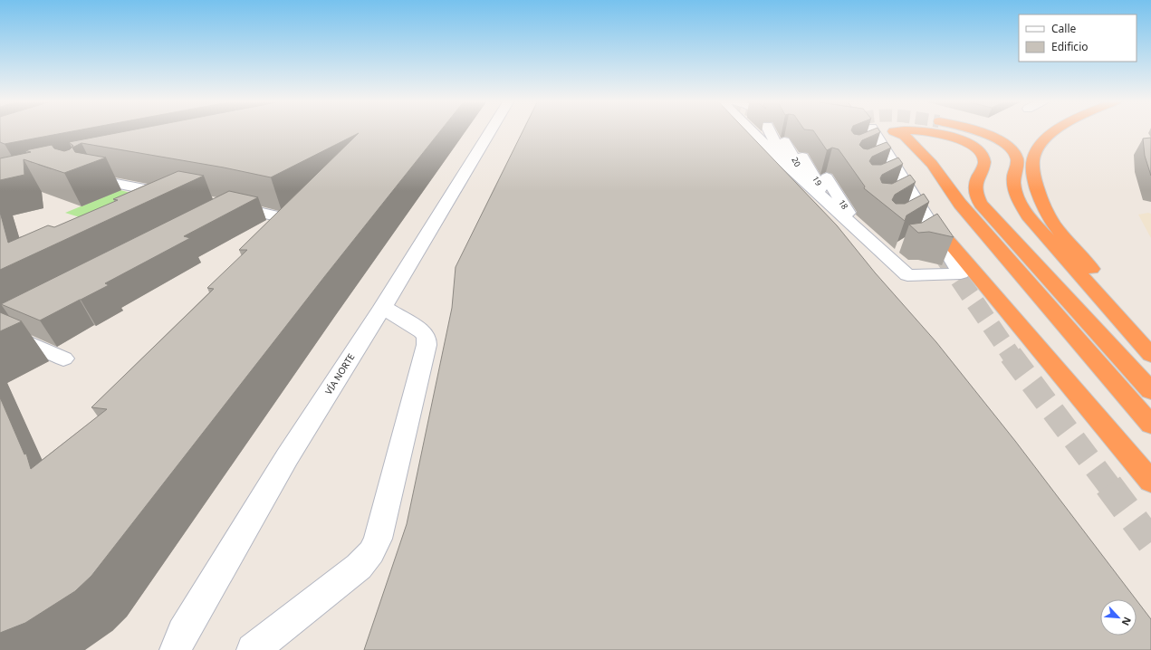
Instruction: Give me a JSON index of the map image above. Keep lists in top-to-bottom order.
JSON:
{
  "streets": {
    "street": [
      "20",
      "19",
      "18",
      "VÍA NORTE"
    ]
  },
  "legend": ["Calle", "Edificio"],
  "north": "bottom right"
}
